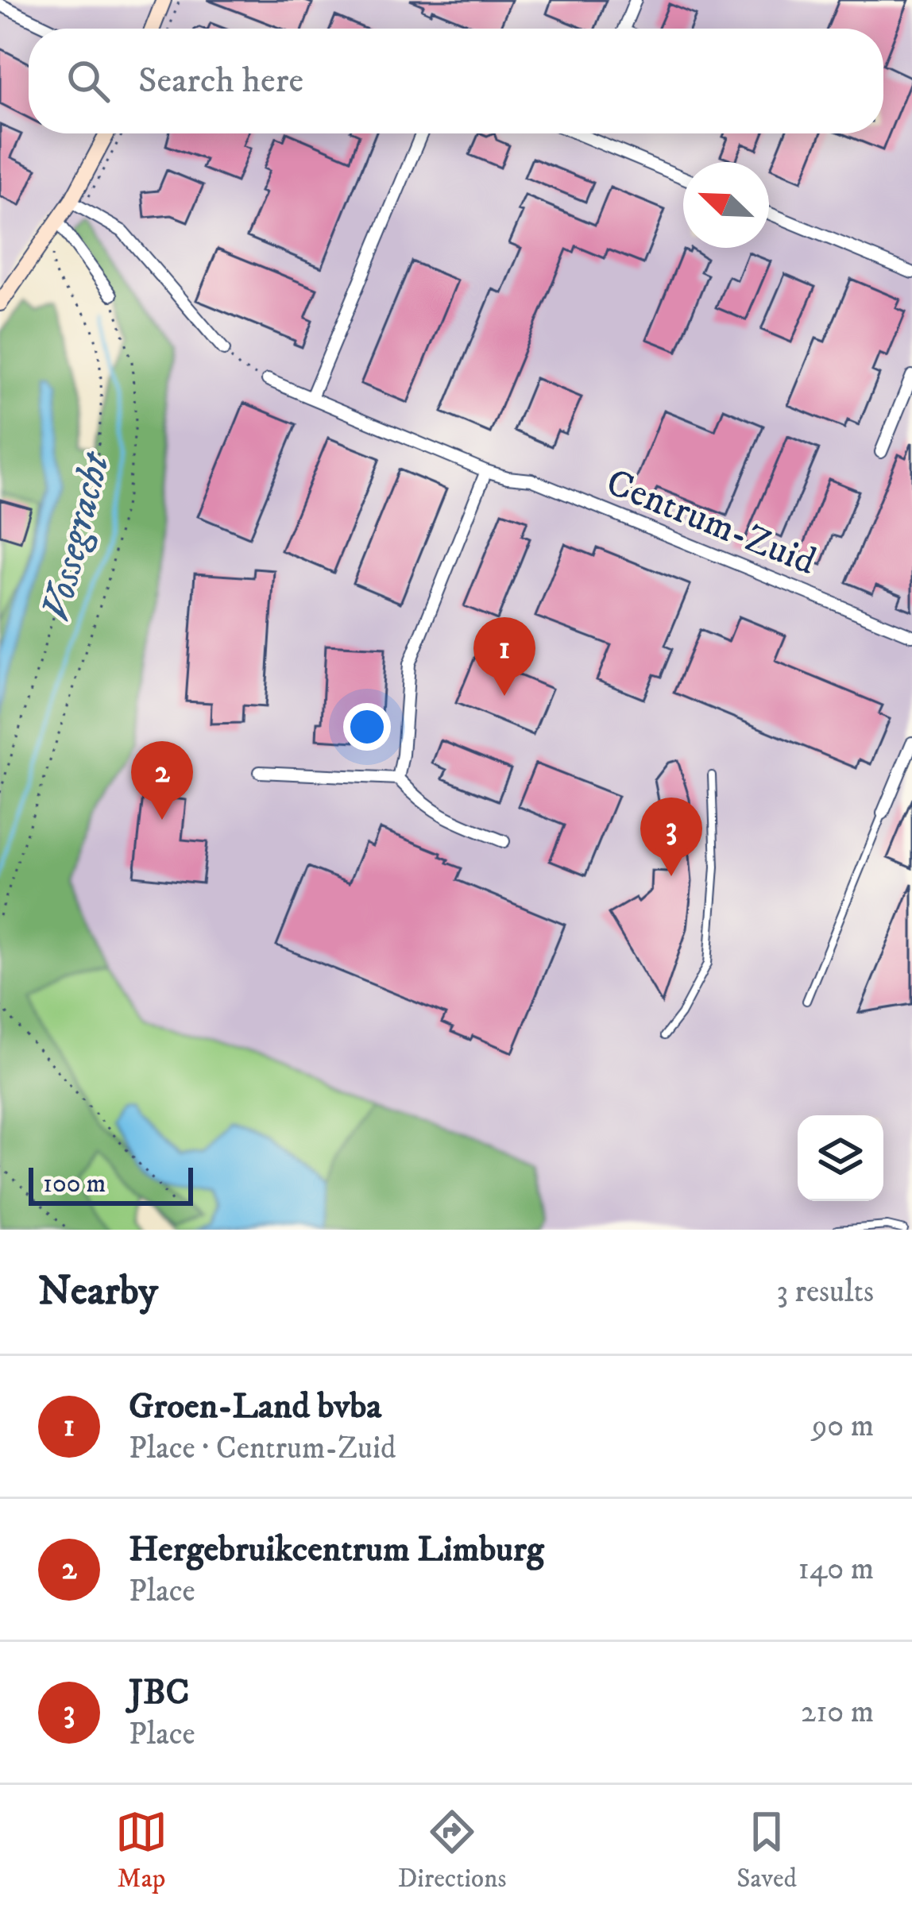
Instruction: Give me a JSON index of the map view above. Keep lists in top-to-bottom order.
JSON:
{
  "streets": {
    "street": ["Centrum-Zuid"]
  },
  "water": ["Vossegracht"],
  "scale_bar": "100 m",
  "north": "top left",
  "page": {
    "search": "Search here",
    "pins": ["1", "2", "3"],
    "scale": "100 m",
    "heading": ["Nearby", "3 results"],
    "list": [
      {
        "mark": "1",
        "name": "Groen-Land bvba",
        "note": "Place · Centrum-Zuid",
        "value": "90 m"
      },
      {
        "mark": "2",
        "name": "Hergebruikcentrum Limburg",
        "note": "Place",
        "value": "140 m"
      },
      {
        "mark": "3",
        "name": "JBC",
        "note": "Place",
        "value": "210 m"
      }
    ],
    "nav": ["Map", "Directions", "Saved"]
  }
}
